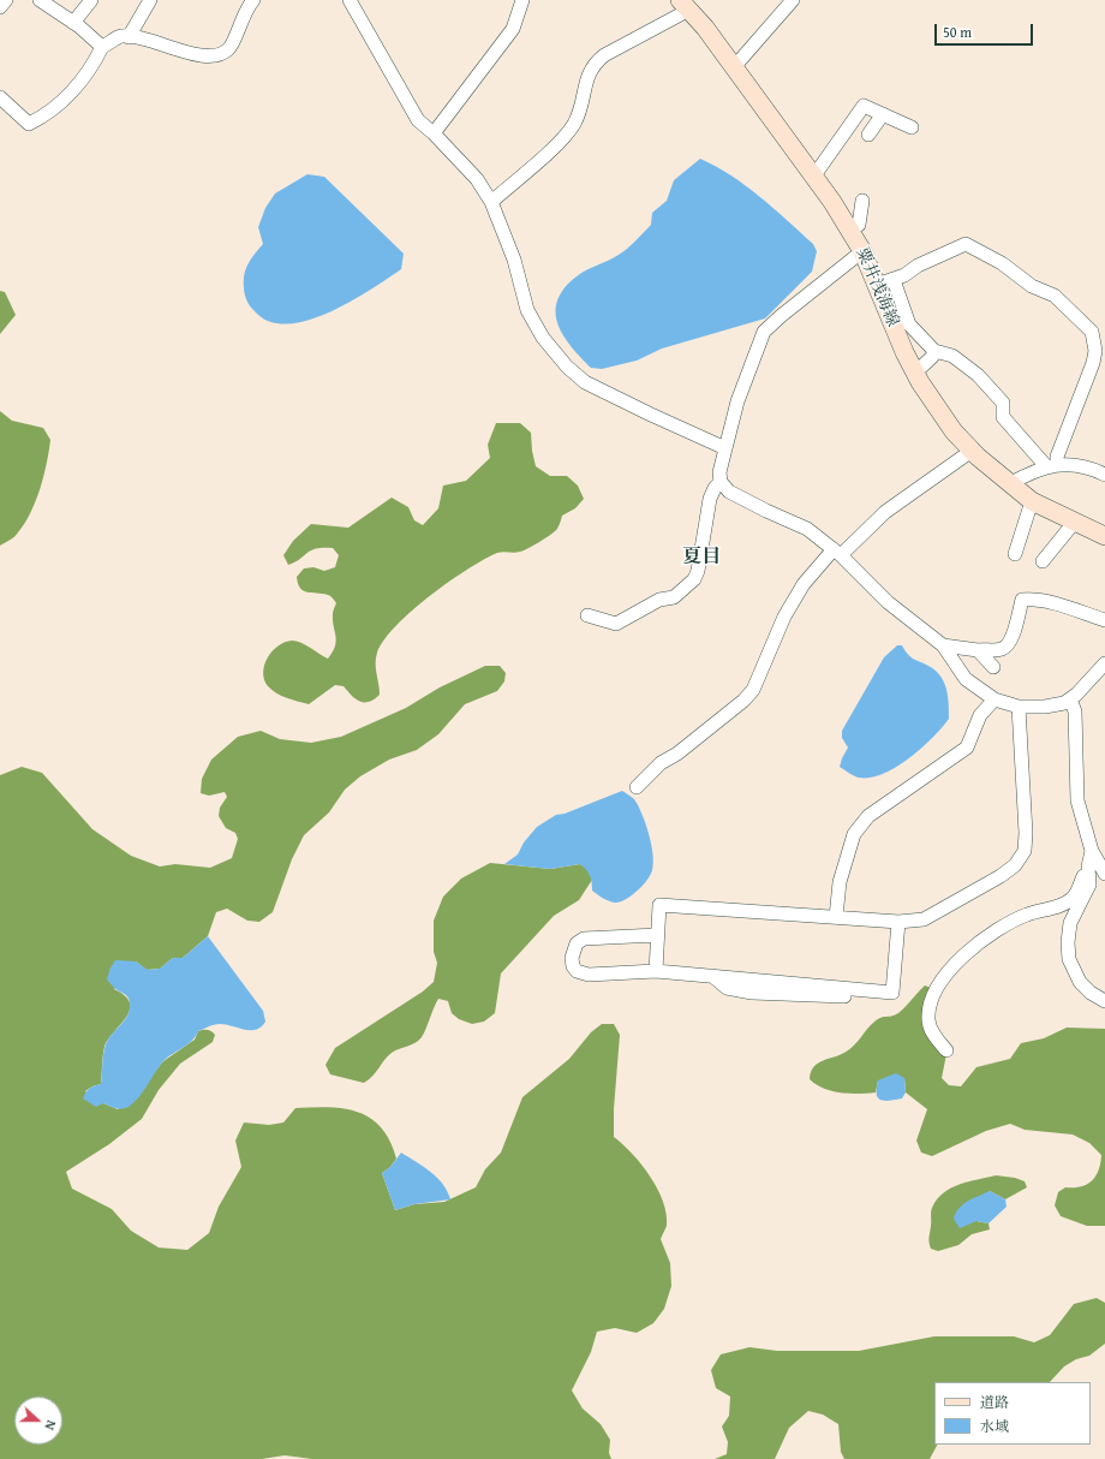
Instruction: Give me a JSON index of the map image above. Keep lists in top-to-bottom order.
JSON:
{
  "streets": {
    "main road": ["粟井浅海線"]
  },
  "districts": ["夏目"],
  "legend": ["道路", "水域"],
  "scale_bar": "50 m",
  "north": "right"
}
